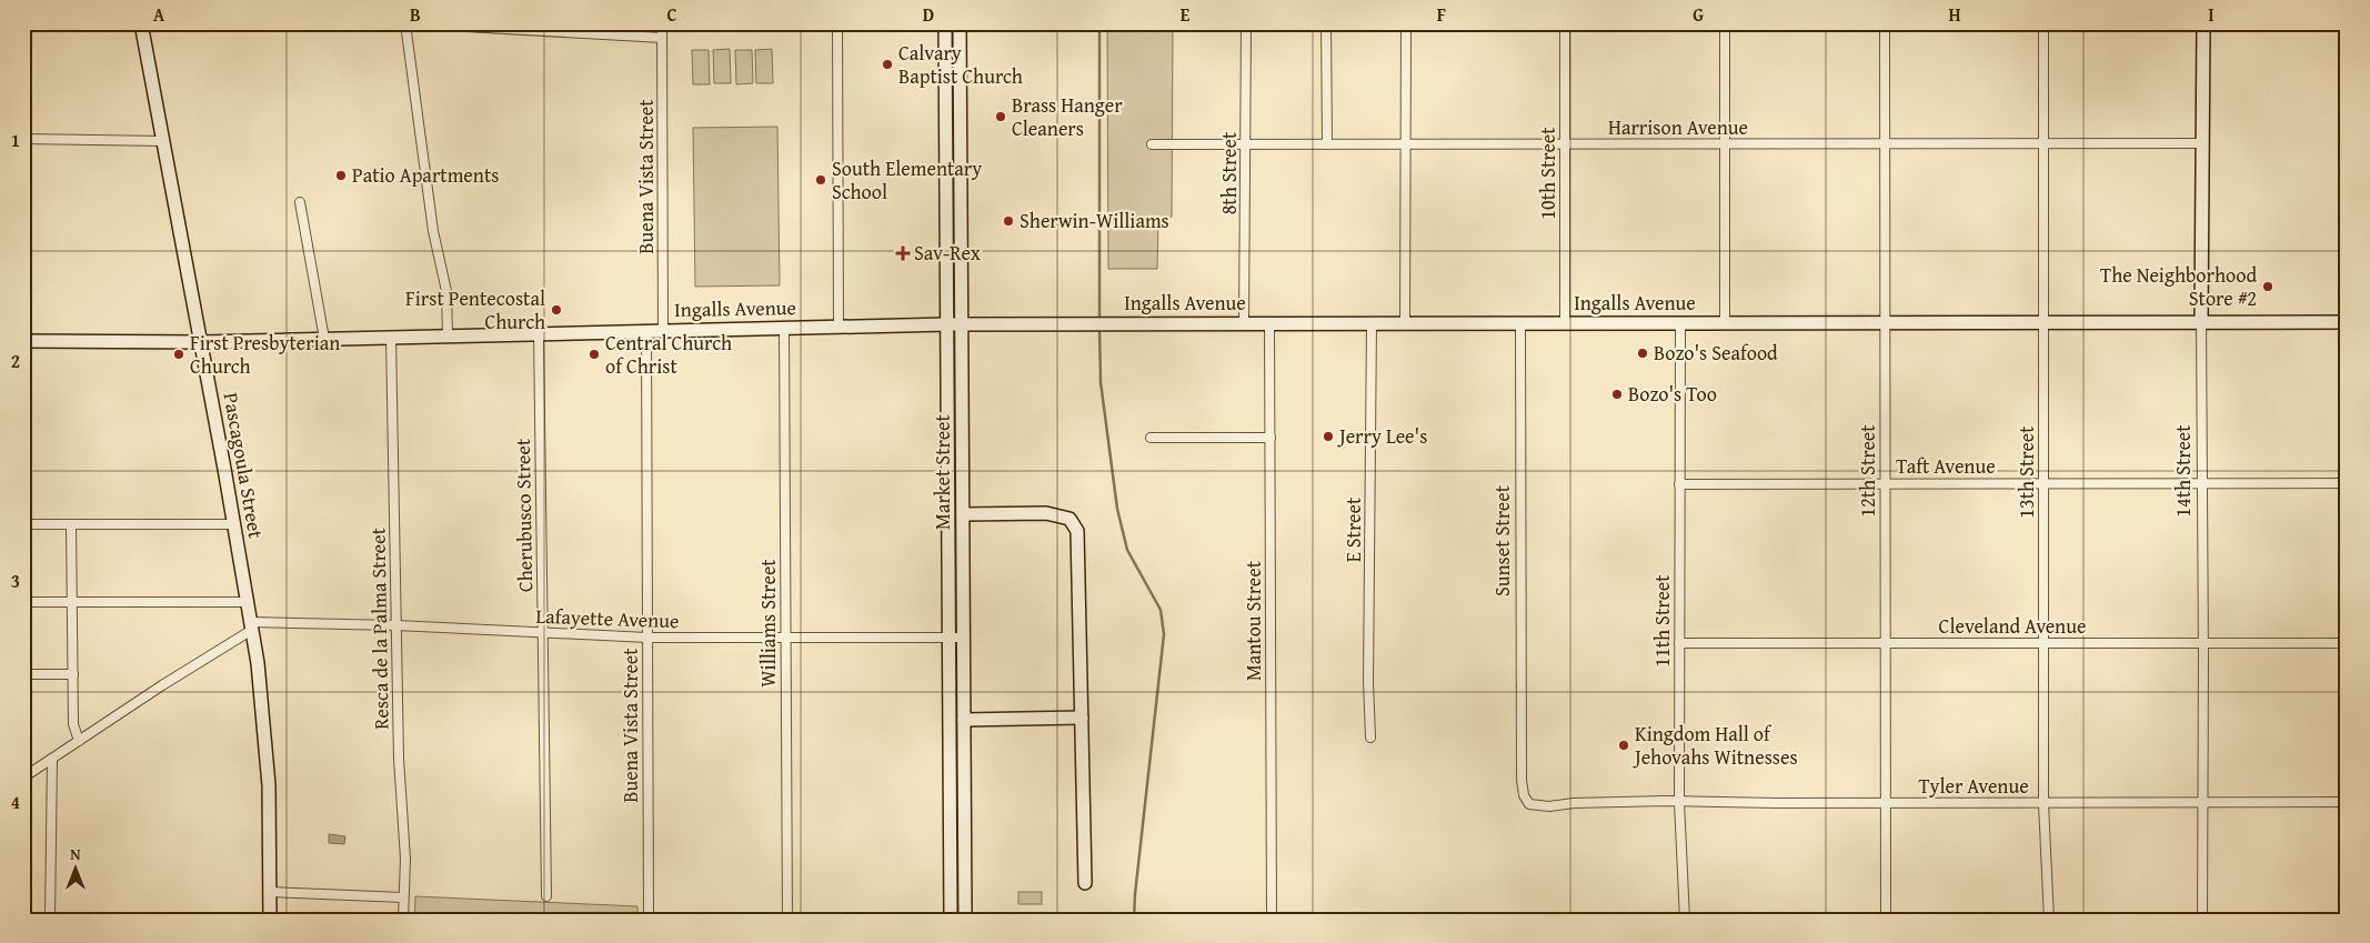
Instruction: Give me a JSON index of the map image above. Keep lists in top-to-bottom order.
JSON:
{
  "streets": {
    "street": [
      "Harrison Avenue",
      "8th Street",
      "10th Street",
      "Buena Vista Street",
      "Ingalls Avenue",
      "Pascagoula Street",
      "Taft Avenue",
      "12th Street",
      "14th Street",
      "Market Street",
      "13th Street",
      "Cherubusco Street",
      "E Street",
      "Sunset Street",
      "Lafayette Avenue",
      "Mantou Street",
      "11th Street",
      "Williams Street",
      "Cleveland Avenue",
      "Resca de la Palma Street",
      "Tyler Avenue"
    ]
  },
  "crossings": [
    ["Harrison Avenue", "8th Street"],
    ["Harrison Avenue", "10th Street"],
    ["Harrison Avenue", "12th Street"],
    ["Harrison Avenue", "14th Street"],
    ["Harrison Avenue", "13th Street"],
    ["8th Street", "Ingalls Avenue"],
    ["10th Street", "Ingalls Avenue"],
    ["Buena Vista Street", "Ingalls Avenue"],
    ["Buena Vista Street", "Lafayette Avenue"],
    ["Ingalls Avenue", "Pascagoula Street"],
    ["Ingalls Avenue", "12th Street"],
    ["Ingalls Avenue", "14th Street"],
    ["Ingalls Avenue", "Market Street"],
    ["Ingalls Avenue", "13th Street"],
    ["Ingalls Avenue", "Cherubusco Street"],
    ["Ingalls Avenue", "E Street"],
    ["Ingalls Avenue", "Sunset Street"],
    ["Ingalls Avenue", "Mantou Street"],
    ["Ingalls Avenue", "11th Street"],
    ["Ingalls Avenue", "Williams Street"],
    ["Ingalls Avenue", "Resca de la Palma Street"],
    ["Pascagoula Street", "Lafayette Avenue"],
    ["Taft Avenue", "12th Street"],
    ["Taft Avenue", "14th Street"],
    ["Taft Avenue", "13th Street"],
    ["Taft Avenue", "11th Street"],
    ["12th Street", "Cleveland Avenue"],
    ["12th Street", "Tyler Avenue"],
    ["14th Street", "Cleveland Avenue"],
    ["14th Street", "Tyler Avenue"],
    ["Market Street", "Lafayette Avenue"],
    ["13th Street", "Cleveland Avenue"],
    ["13th Street", "Tyler Avenue"],
    ["Cherubusco Street", "Lafayette Avenue"],
    ["Sunset Street", "Tyler Avenue"],
    ["Lafayette Avenue", "Williams Street"],
    ["Lafayette Avenue", "Resca de la Palma Street"],
    ["11th Street", "Cleveland Avenue"],
    ["11th Street", "Tyler Avenue"]
  ],
  "places": {
    "other": [
      "Calvary Baptist Church",
      "Brass Hanger Cleaners",
      "Patio Apartments",
      "South Elementary School",
      "Sherwin-Williams",
      "The Neighborhood Store #2",
      "First Pentecostal Church",
      "Bozo's Seafood",
      "First Presbyterian Church",
      "Central Church of Christ",
      "Bozo's Too",
      "Jerry Lee's",
      "Kingdom Hall of Jehovahs Witnesses"
    ],
    "health": ["Sav-Rex"]
  },
  "north": "top",
  "grid": {
    "columns": [
      "A",
      "B",
      "C",
      "D",
      "E",
      "F",
      "G",
      "H",
      "I"
    ],
    "rows": [
      "1",
      "2",
      "3",
      "4"
    ]
  }
}
